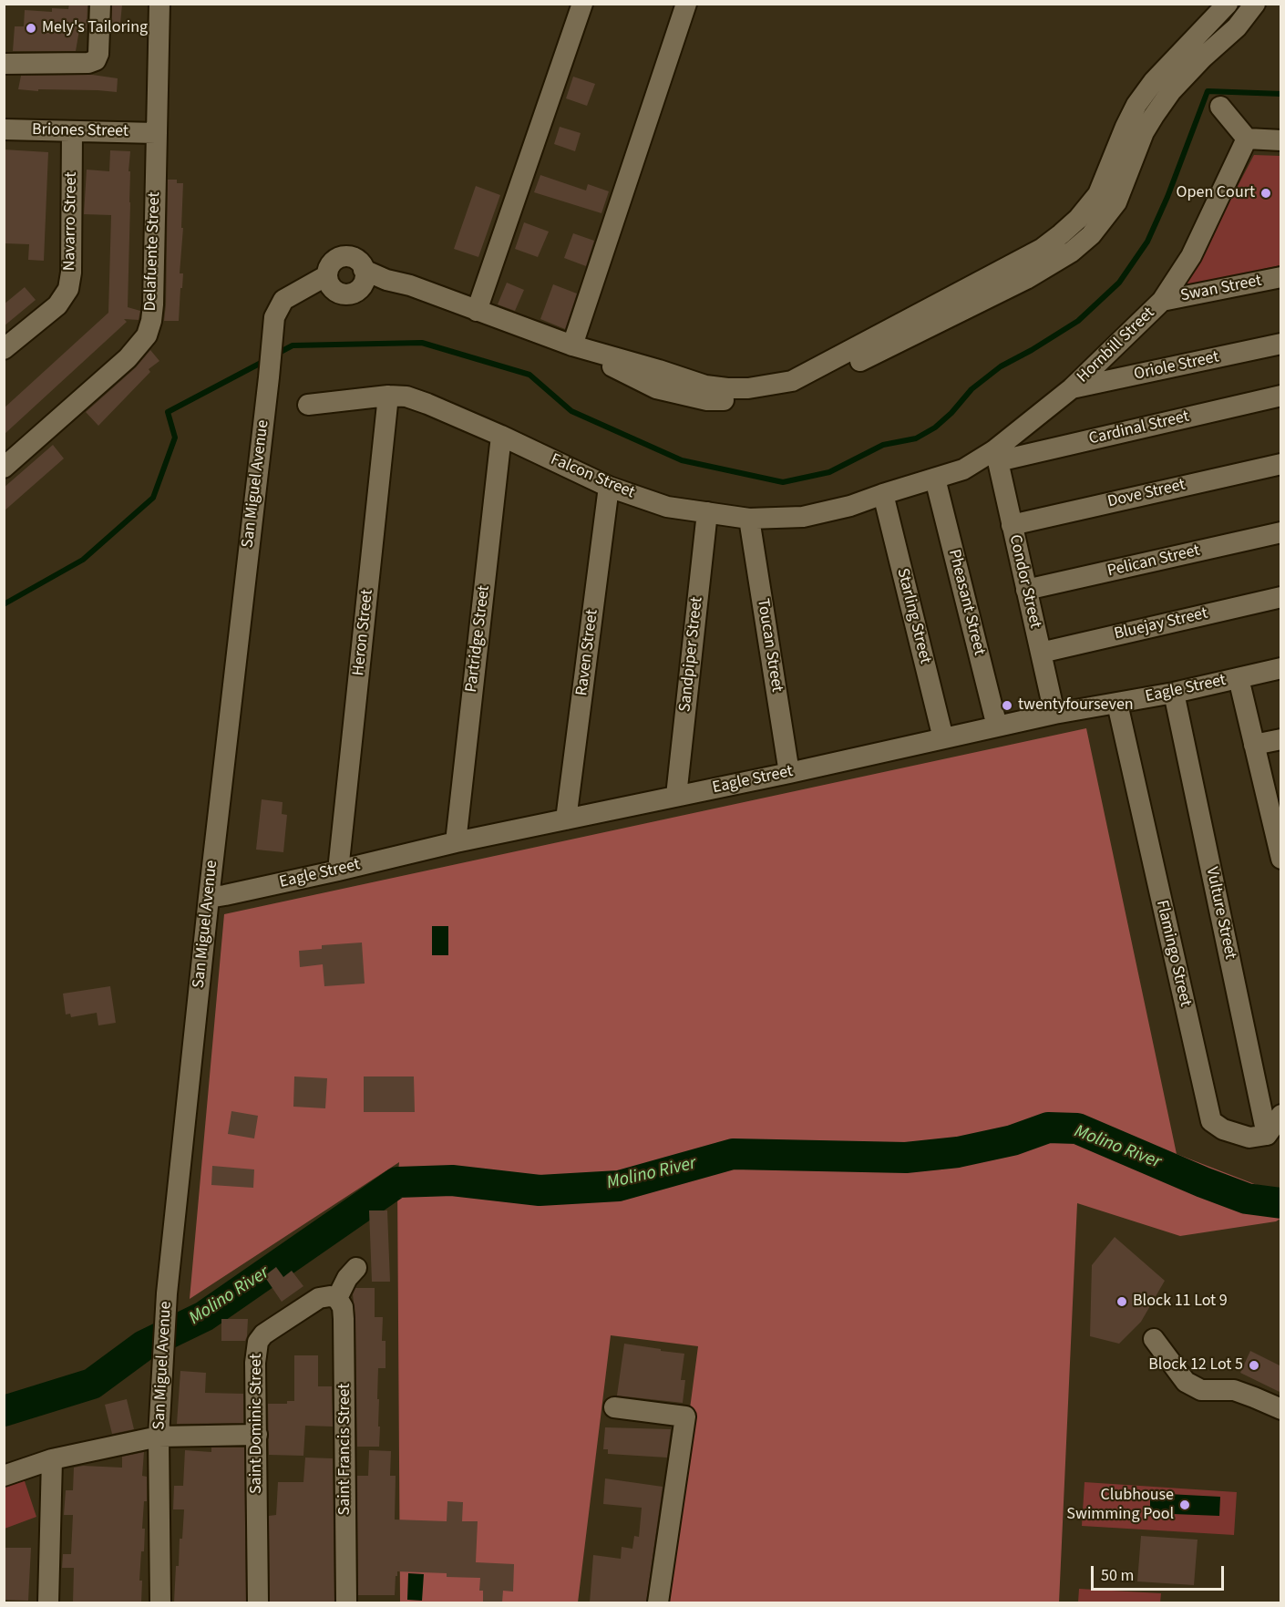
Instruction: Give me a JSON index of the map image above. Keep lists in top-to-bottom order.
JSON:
{
  "streets": {
    "street": [
      "Briones Street",
      "Navarro Street",
      "Delafuente Street",
      "Swan Street",
      "Hornbill Street",
      "Oriole Street",
      "Cardinal Street",
      "Falcon Street",
      "San Miguel Avenue",
      "Dove Street",
      "Pelican Street",
      "Condor Street",
      "Pheasant Street",
      "Starling Street",
      "Bluejay Street",
      "Heron Street",
      "Partridge Street",
      "Toucan Street",
      "Raven Street",
      "Sandpiper Street",
      "Eagle Street",
      "Vulture Street",
      "Flamingo Street",
      "Saint Dominic Street",
      "Saint Francis Street"
    ]
  },
  "crossings": [
    ["Briones Street", "Navarro Street"],
    ["Briones Street", "Delafuente Street"],
    ["Swan Street", "Hornbill Street"],
    ["Hornbill Street", "Oriole Street"],
    ["Hornbill Street", "Cardinal Street"],
    ["Hornbill Street", "Falcon Street"],
    ["Hornbill Street", "Condor Street"],
    ["Hornbill Street", "Pheasant Street"],
    ["Hornbill Street", "Starling Street"],
    ["Cardinal Street", "Condor Street"],
    ["Falcon Street", "Starling Street"],
    ["Falcon Street", "Heron Street"],
    ["Falcon Street", "Partridge Street"],
    ["Falcon Street", "Toucan Street"],
    ["Falcon Street", "Raven Street"],
    ["Falcon Street", "Sandpiper Street"],
    ["San Miguel Avenue", "Eagle Street"],
    ["Dove Street", "Condor Street"],
    ["Pelican Street", "Condor Street"],
    ["Condor Street", "Bluejay Street"],
    ["Condor Street", "Eagle Street"],
    ["Pheasant Street", "Eagle Street"],
    ["Starling Street", "Eagle Street"],
    ["Heron Street", "Eagle Street"],
    ["Partridge Street", "Eagle Street"],
    ["Toucan Street", "Eagle Street"],
    ["Raven Street", "Eagle Street"],
    ["Sandpiper Street", "Eagle Street"],
    ["Eagle Street", "Vulture Street"],
    ["Eagle Street", "Flamingo Street"],
    ["Vulture Street", "Flamingo Street"],
    ["Saint Dominic Street", "Saint Francis Street"]
  ],
  "water": ["Molino River"],
  "places": [
    "Mely's Tailoring",
    "Open Court",
    "twentyfourseven",
    "Block 11 Lot 9",
    "Block 12 Lot 5",
    "Clubhouse Swimming Pool"
  ],
  "scale_bar": "50 m"
}
